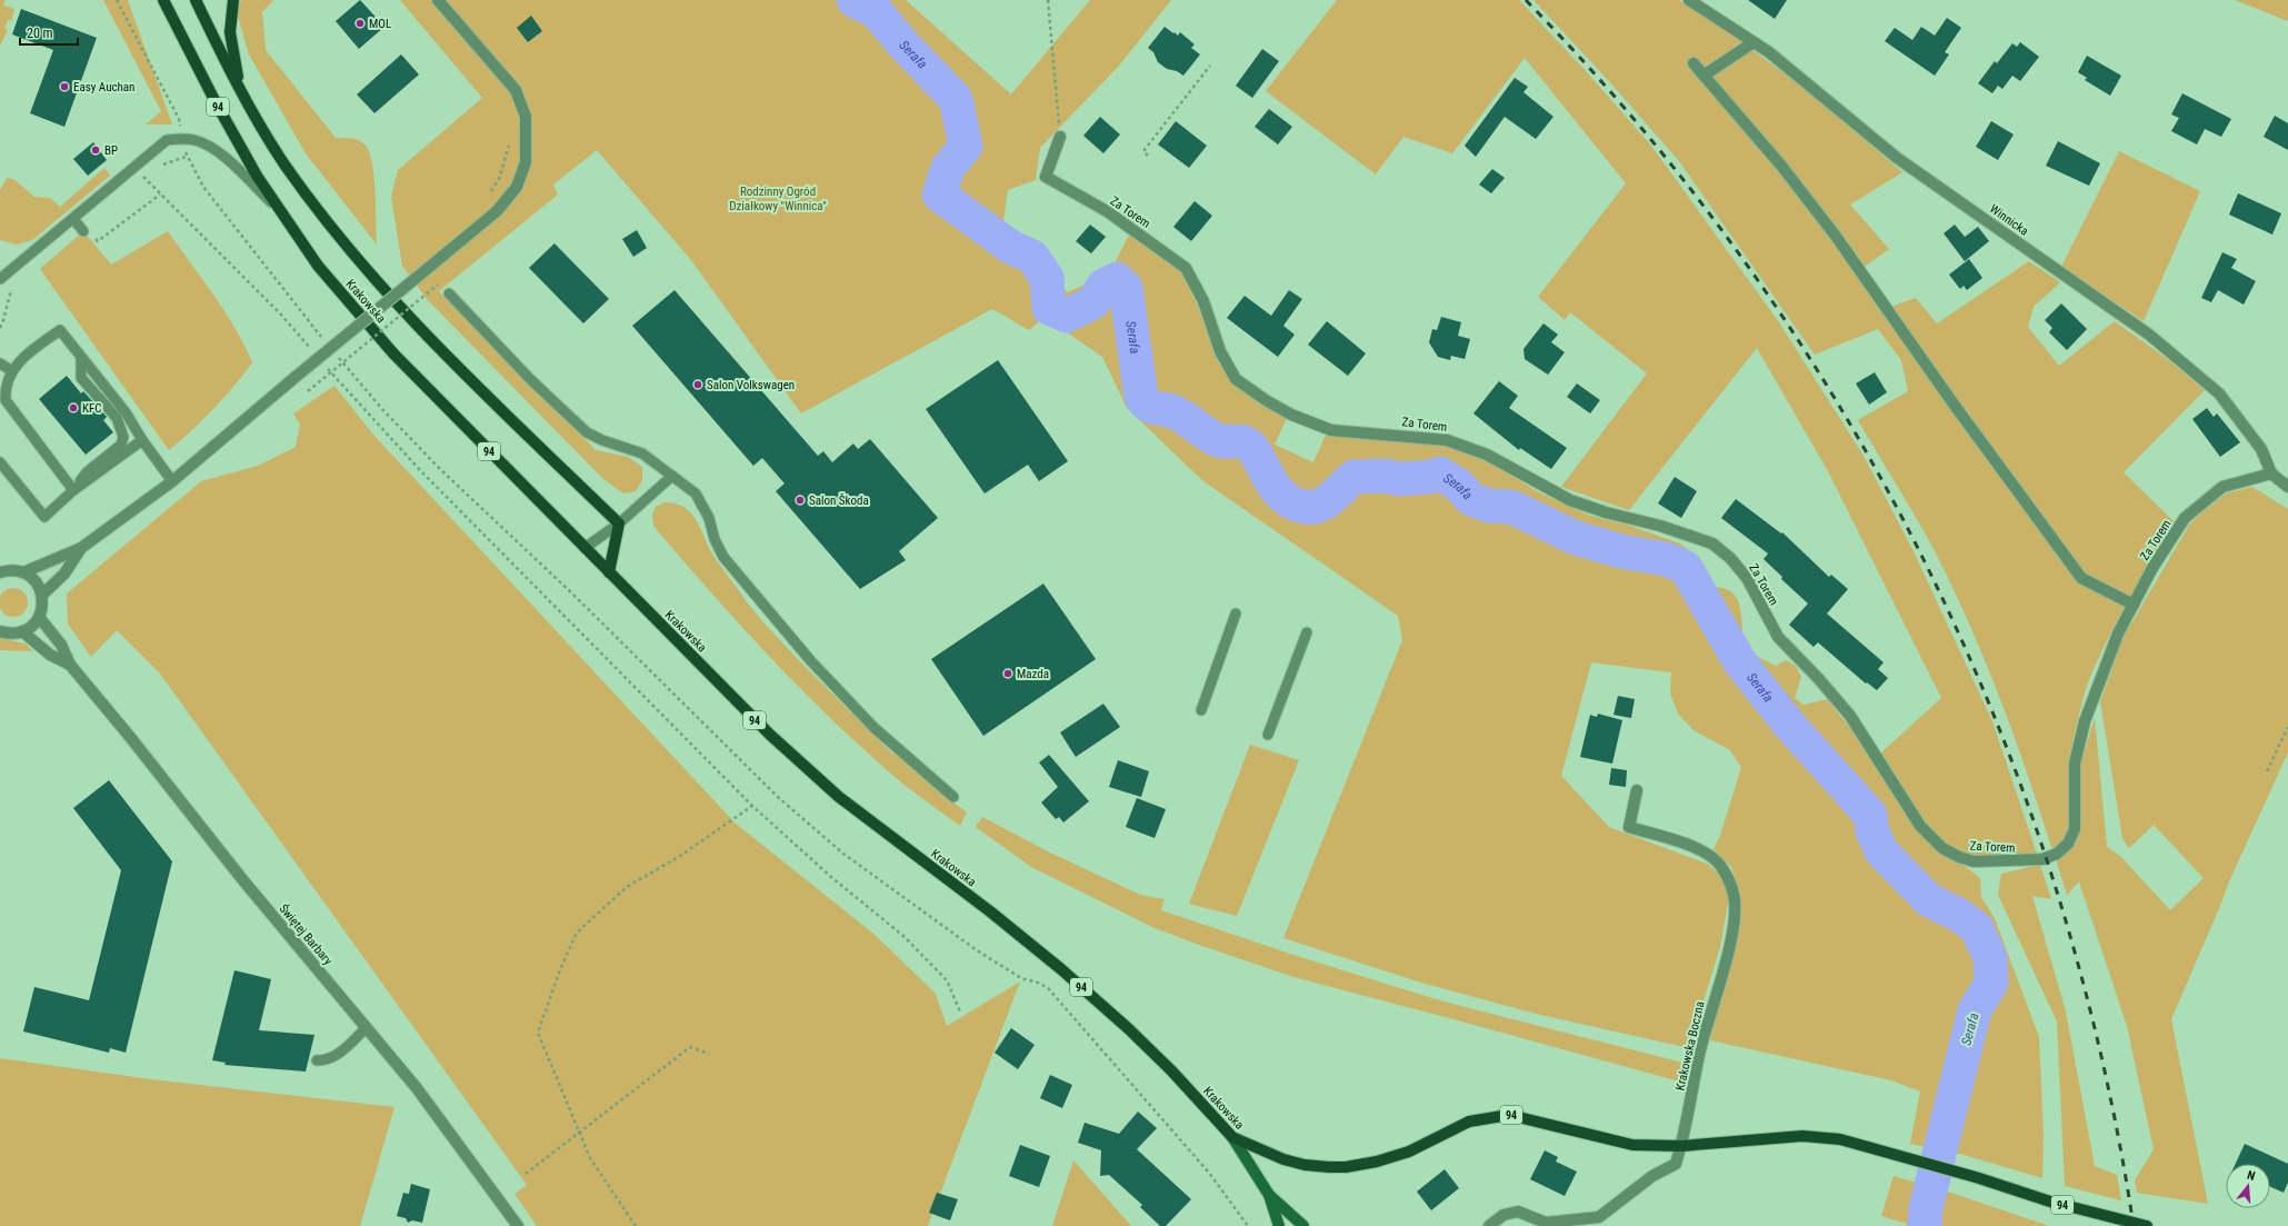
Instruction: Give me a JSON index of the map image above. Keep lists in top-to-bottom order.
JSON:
{
  "streets": {
    "main road": ["94", "Krakowska"],
    "street": [
      "Za Torem",
      "Winnicka",
      "Świętej Barbary",
      "Krakowska Boczna"
    ]
  },
  "crossings": [
    ["94", "Krakowska"],
    ["94", "Krakowska Boczna"],
    ["Za Torem", "Winnicka"]
  ],
  "water": ["Serafa"],
  "parks": ["Rodzinny Ogród Działkowy \"Winnica\""],
  "places": [
    "MOL",
    "Easy Auchan",
    "BP",
    "Salon Volkswagen",
    "KFC",
    "Salon Škoda",
    "Mazda"
  ],
  "scale_bar": "20 m",
  "north": "top"
}
